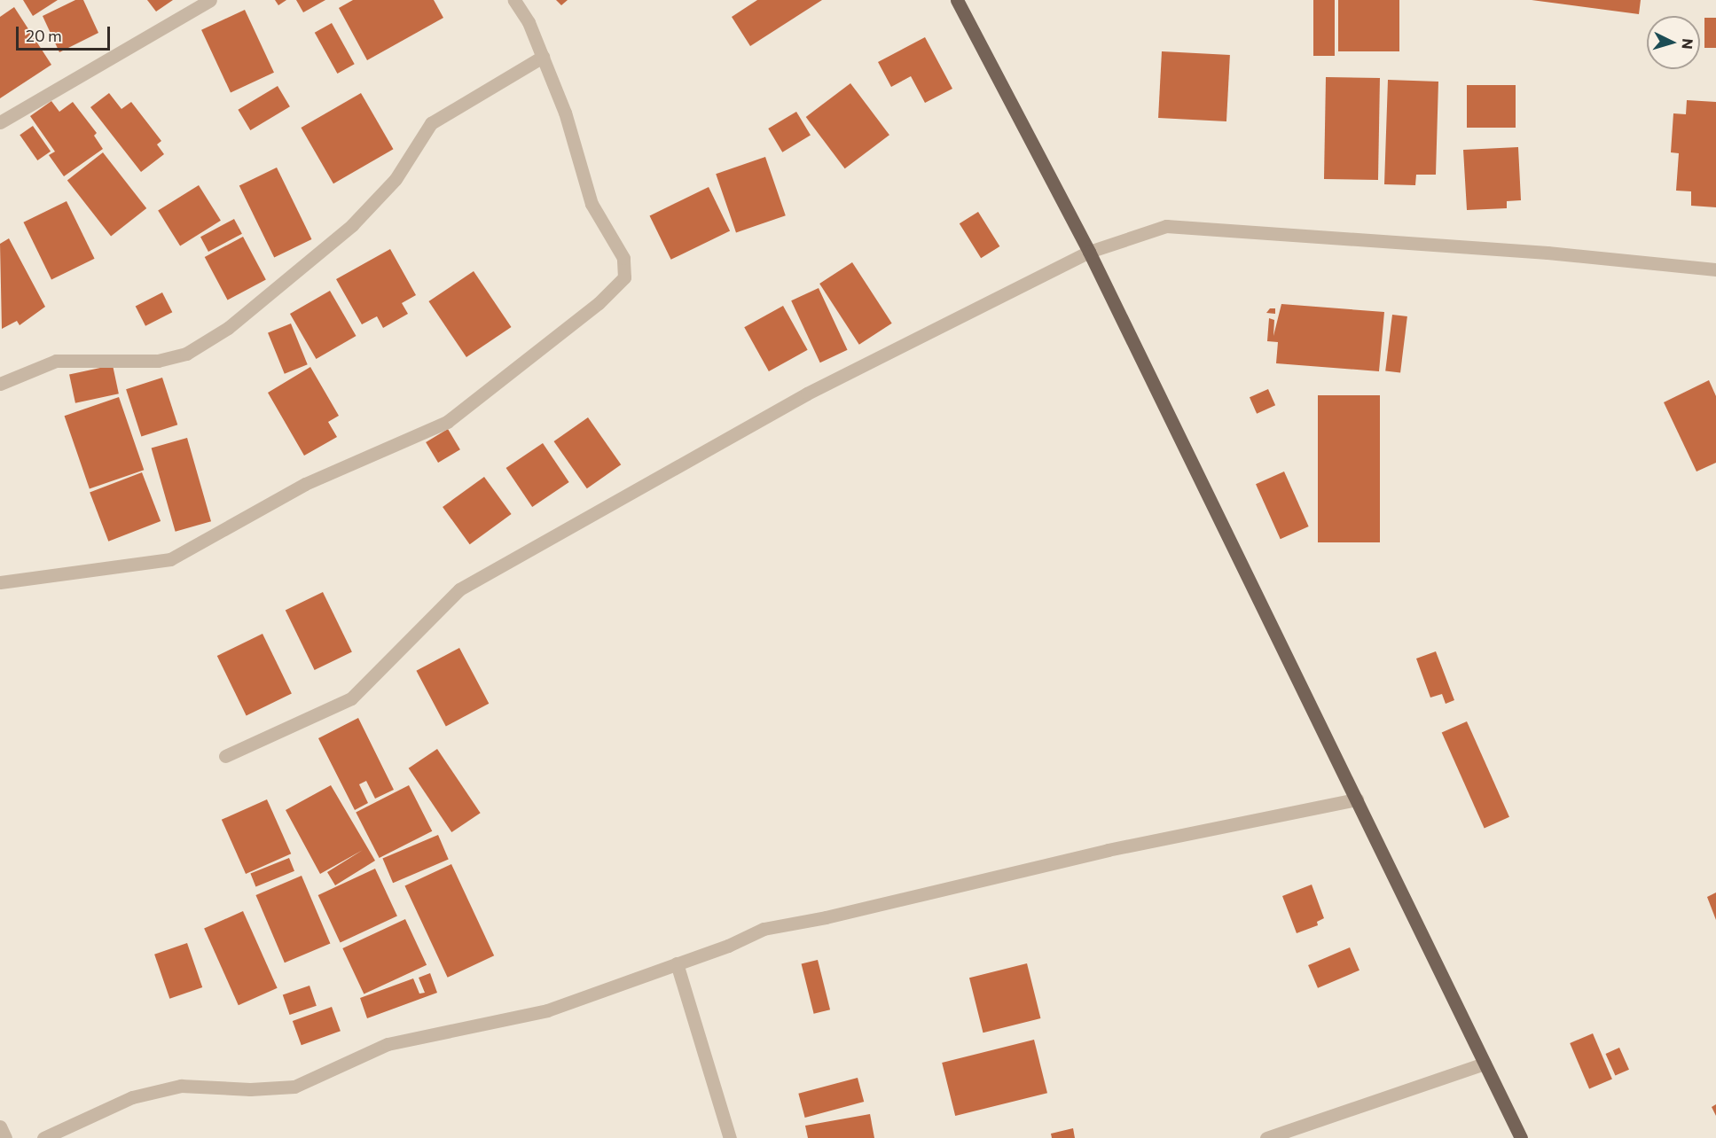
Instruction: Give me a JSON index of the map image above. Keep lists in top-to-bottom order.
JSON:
{
  "scale_bar": "20 m",
  "north": "right"
}
